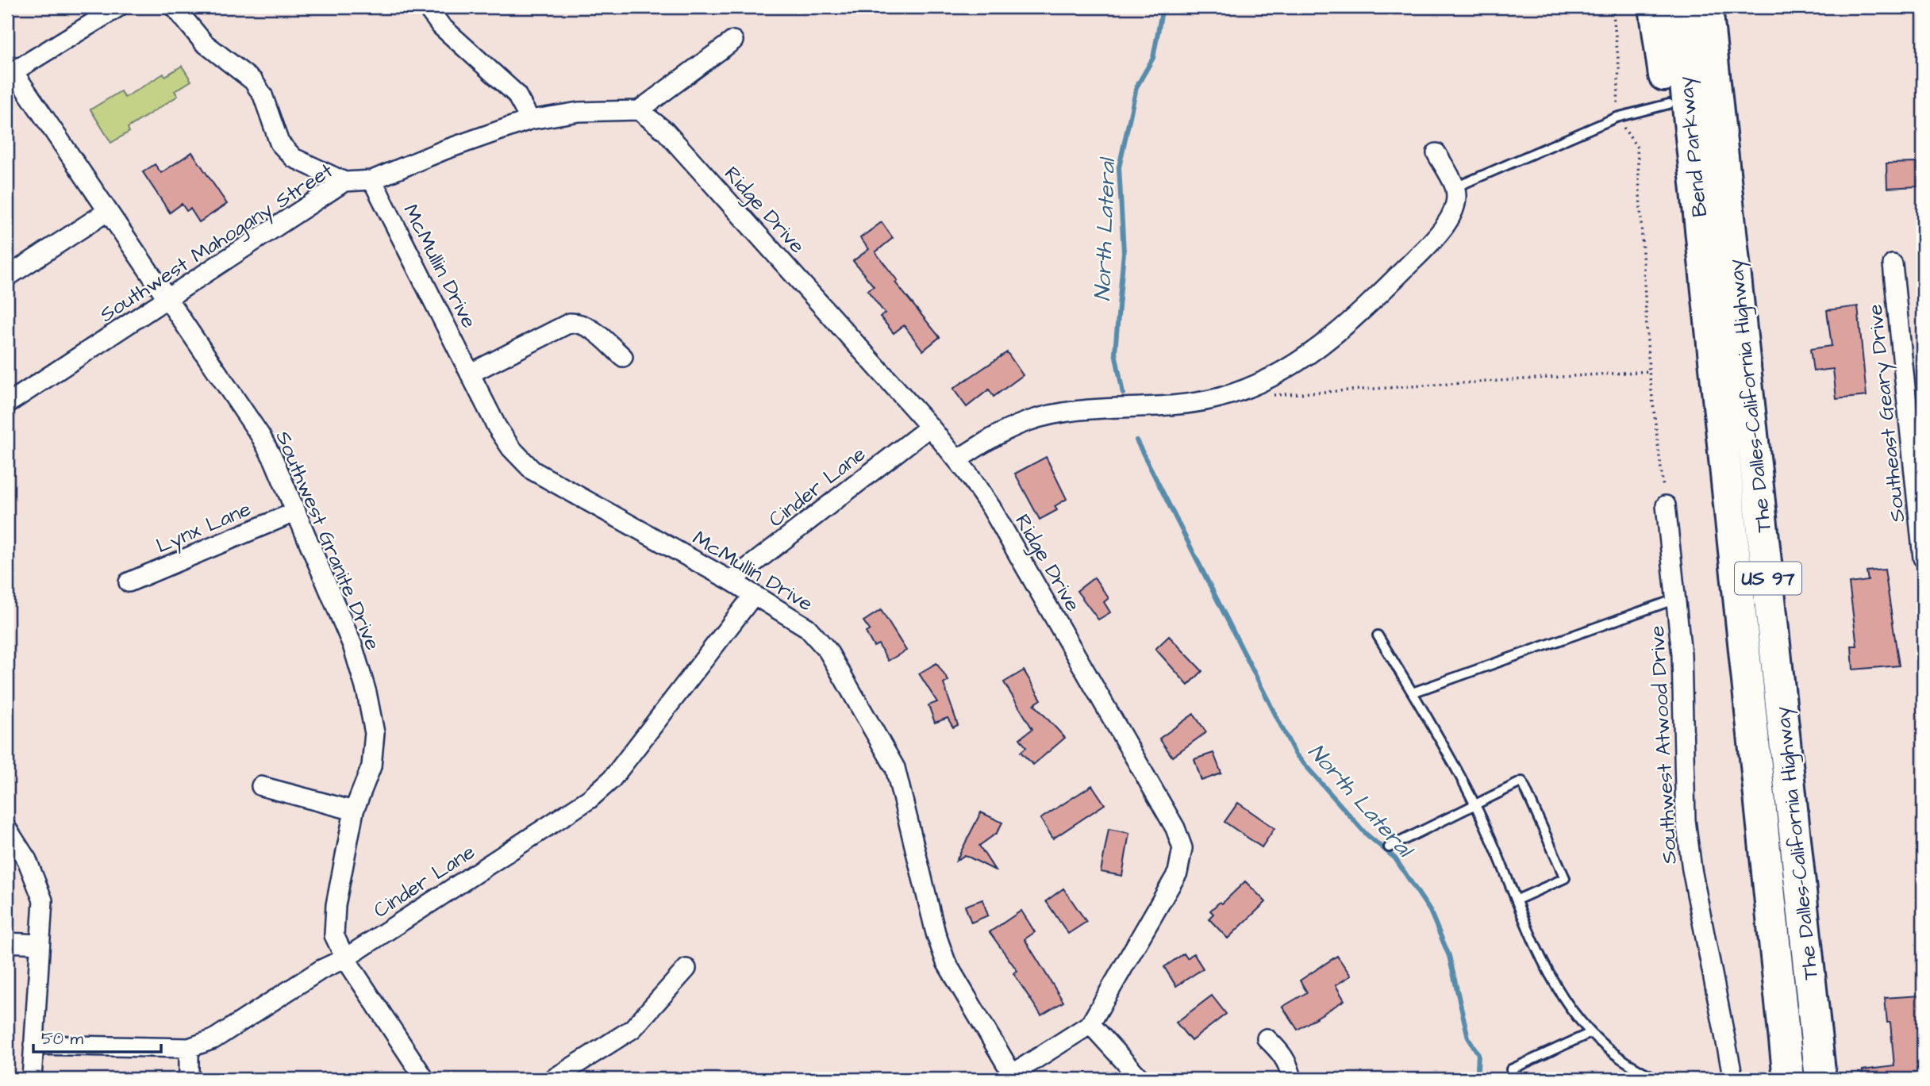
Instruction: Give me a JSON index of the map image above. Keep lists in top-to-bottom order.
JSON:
{
  "streets": {
    "highway": ["Bend Parkway", "The Dalles-California Highway", "US 97"],
    "street": [
      "Ridge Drive",
      "Southwest Mahogany Street",
      "McMullin Drive",
      "Southeast Geary Drive",
      "Cinder Lane",
      "Lynx Lane",
      "Southwest Granite Drive",
      "Southwest Atwood Drive"
    ]
  },
  "crossings": [
    ["Bend Parkway", "The Dalles-California Highway"],
    ["Ridge Drive", "Southwest Mahogany Street"],
    ["Ridge Drive", "McMullin Drive"],
    ["Ridge Drive", "Cinder Lane"],
    ["Southwest Mahogany Street", "McMullin Drive"],
    ["Southwest Mahogany Street", "Southwest Granite Drive"],
    ["McMullin Drive", "Cinder Lane"],
    ["Cinder Lane", "Southwest Granite Drive"],
    ["Lynx Lane", "Southwest Granite Drive"]
  ],
  "water": ["North Lateral"],
  "scale_bar": "50 m"
}
